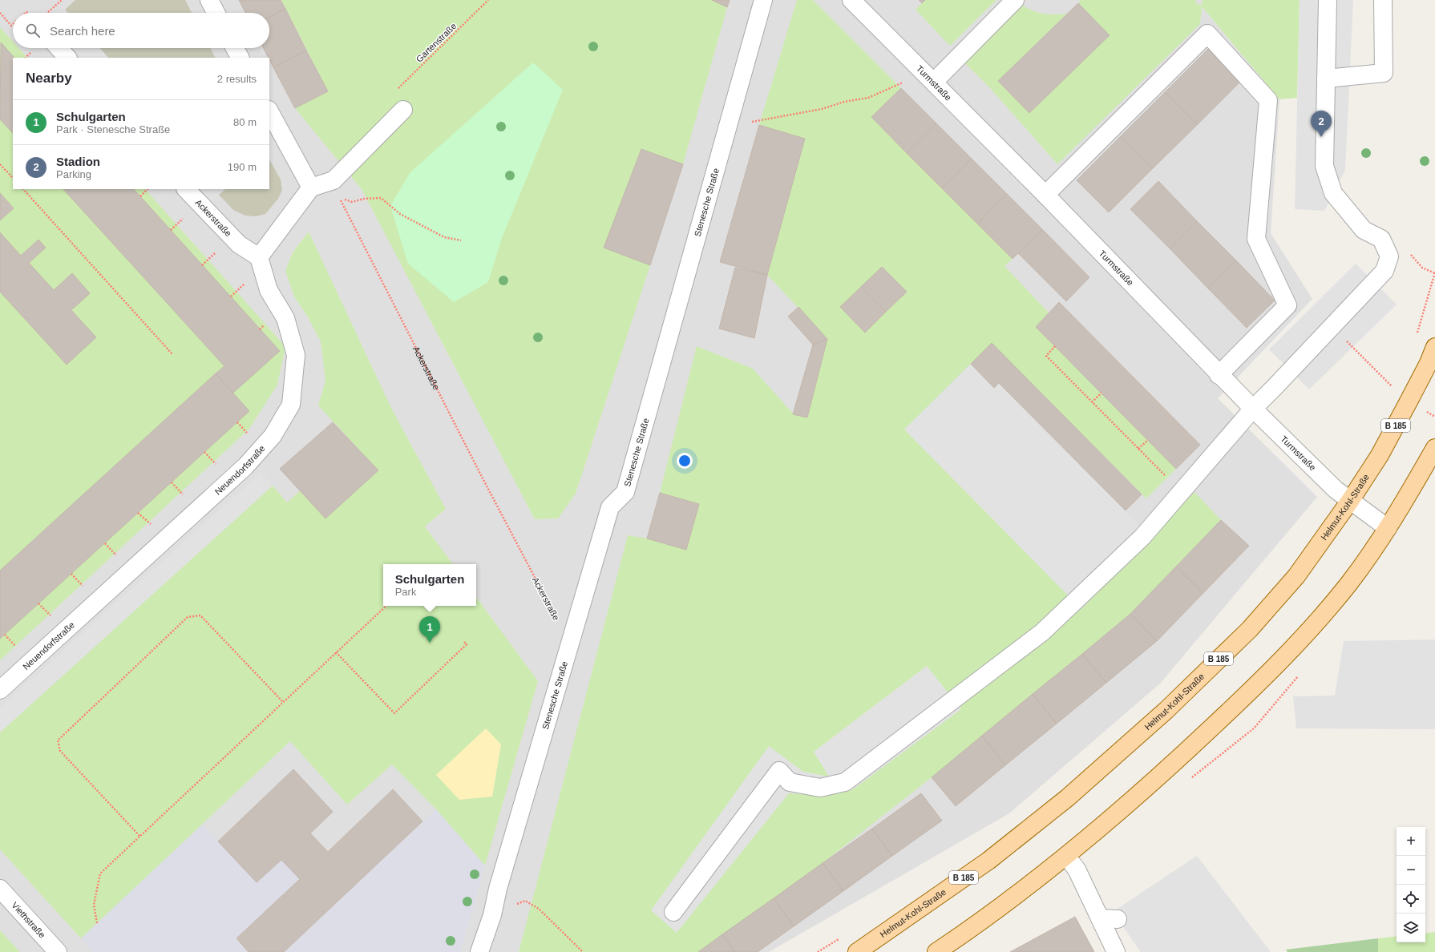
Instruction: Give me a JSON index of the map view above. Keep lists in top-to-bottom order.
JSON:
{
  "streets": {
    "main road": ["B 185", "Helmut-Kohl-Straße"],
    "street": [
      "Turmstraße",
      "Stenesche Straße",
      "Ackerstraße",
      "Neuendorfstraße",
      "Viethstraße"
    ],
    "path": ["Gartenstraße"]
  },
  "crossings": [
    ["Turmstraße", "Helmut-Kohl-Straße"],
    ["Stenesche Straße", "Ackerstraße"],
    ["Ackerstraße", "Neuendorfstraße"]
  ],
  "page": {
    "search": "Search here",
    "heading": ["Nearby", "2 results"],
    "list": [
      {
        "mark": "1",
        "name": "Schulgarten",
        "note": "Park · Stenesche Straße",
        "value": "80 m"
      },
      {
        "mark": "2",
        "name": "Stadion",
        "note": "Parking",
        "value": "190 m"
      }
    ],
    "pins": ["2", "1"],
    "popup": ["Schulgarten", "Park"],
    "map_buttons": ["+", "−"]
  }
}
